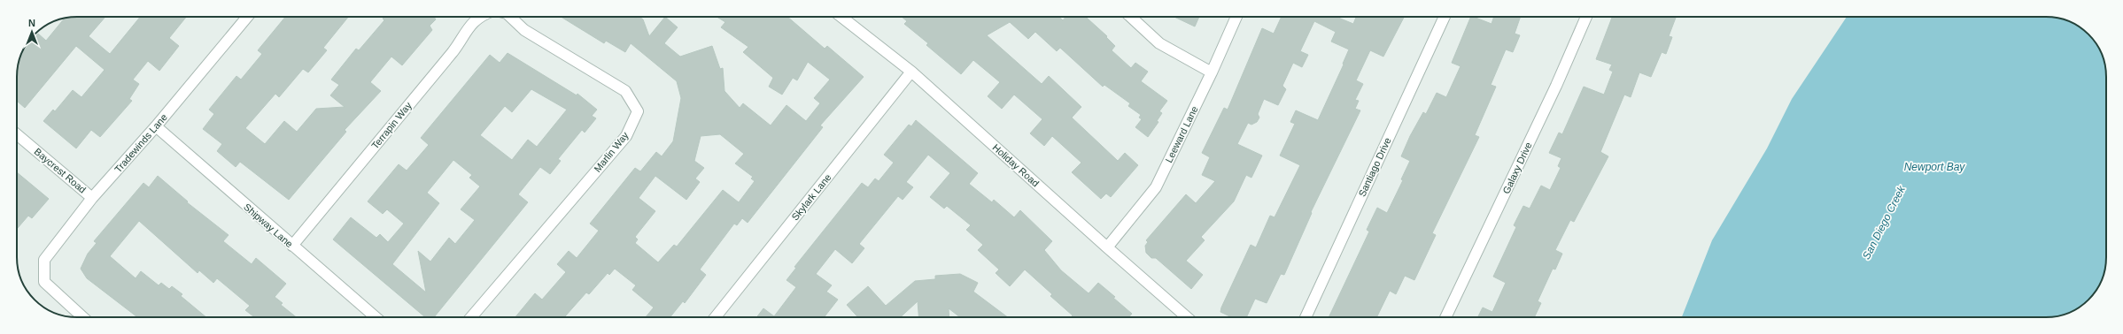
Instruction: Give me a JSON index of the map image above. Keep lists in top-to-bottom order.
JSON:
{
  "streets": {
    "street": [
      "Terrapin Way",
      "Leeward Lane",
      "Tradewinds Lane",
      "Marlin Way",
      "Holiday Road",
      "Santiago Drive",
      "Galaxy Drive",
      "Baycrest Road",
      "Skylark Lane",
      "Shipway Lane"
    ]
  },
  "crossings": [
    ["Terrapin Way", "Shipway Lane"],
    ["Leeward Lane", "Holiday Road"],
    ["Tradewinds Lane", "Baycrest Road"],
    ["Tradewinds Lane", "Shipway Lane"],
    ["Holiday Road", "Skylark Lane"]
  ],
  "water": ["Newport Bay", "San Diego Creek"],
  "north": "top"
}
